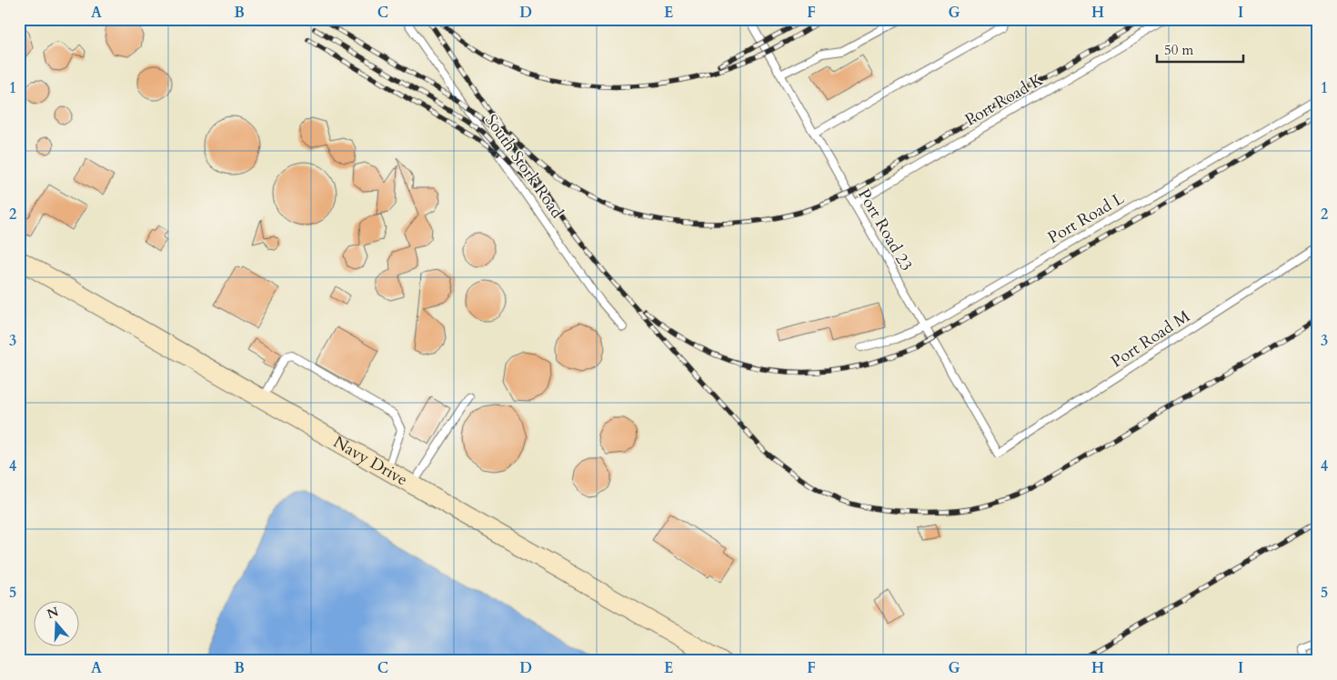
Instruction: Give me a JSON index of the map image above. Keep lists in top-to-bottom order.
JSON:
{
  "streets": {
    "street": ["Navy Drive"],
    "lane": [
      "Port Road K",
      "South Stork Road",
      "Port Road L",
      "Port Road 23",
      "Port Road M"
    ]
  },
  "crossings": [
    ["Port Road K", "Port Road 23"],
    ["Port Road L", "Port Road 23"],
    ["Port Road 23", "Port Road M"]
  ],
  "scale_bar": "50 m",
  "north": "top",
  "grid": {
    "columns": [
      "A",
      "B",
      "C",
      "D",
      "E",
      "F",
      "G",
      "H",
      "I"
    ],
    "rows": [
      "1",
      "2",
      "3",
      "4",
      "5"
    ]
  }
}
